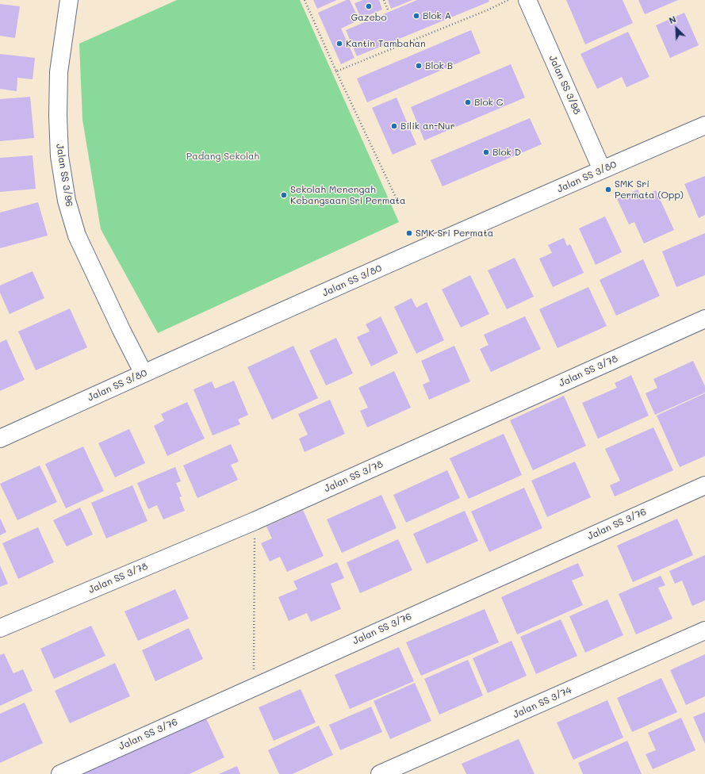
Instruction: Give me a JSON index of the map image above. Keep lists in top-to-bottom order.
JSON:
{
  "streets": {
    "street": [
      "Jalan SS 3/98",
      "Jalan SS 3/96",
      "Jalan SS 3/80",
      "Jalan SS 3/78",
      "Jalan SS 3/76",
      "Jalan SS 3/74"
    ]
  },
  "crossings": [
    ["Jalan SS 3/98", "Jalan SS 3/80"],
    ["Jalan SS 3/96", "Jalan SS 3/80"]
  ],
  "parks": ["Padang Sekolah"],
  "places": [
    "Gazebo",
    "Blok A",
    "Kantin Tambahan",
    "Blok B",
    "Blok C",
    "Bilik an-Nur",
    "Blok D",
    "SMK Sri Permata (Opp)",
    "Sekolah Menengah Kebangsaan Sri Permata",
    "SMK Sri Permata"
  ],
  "north": "top left"
}
